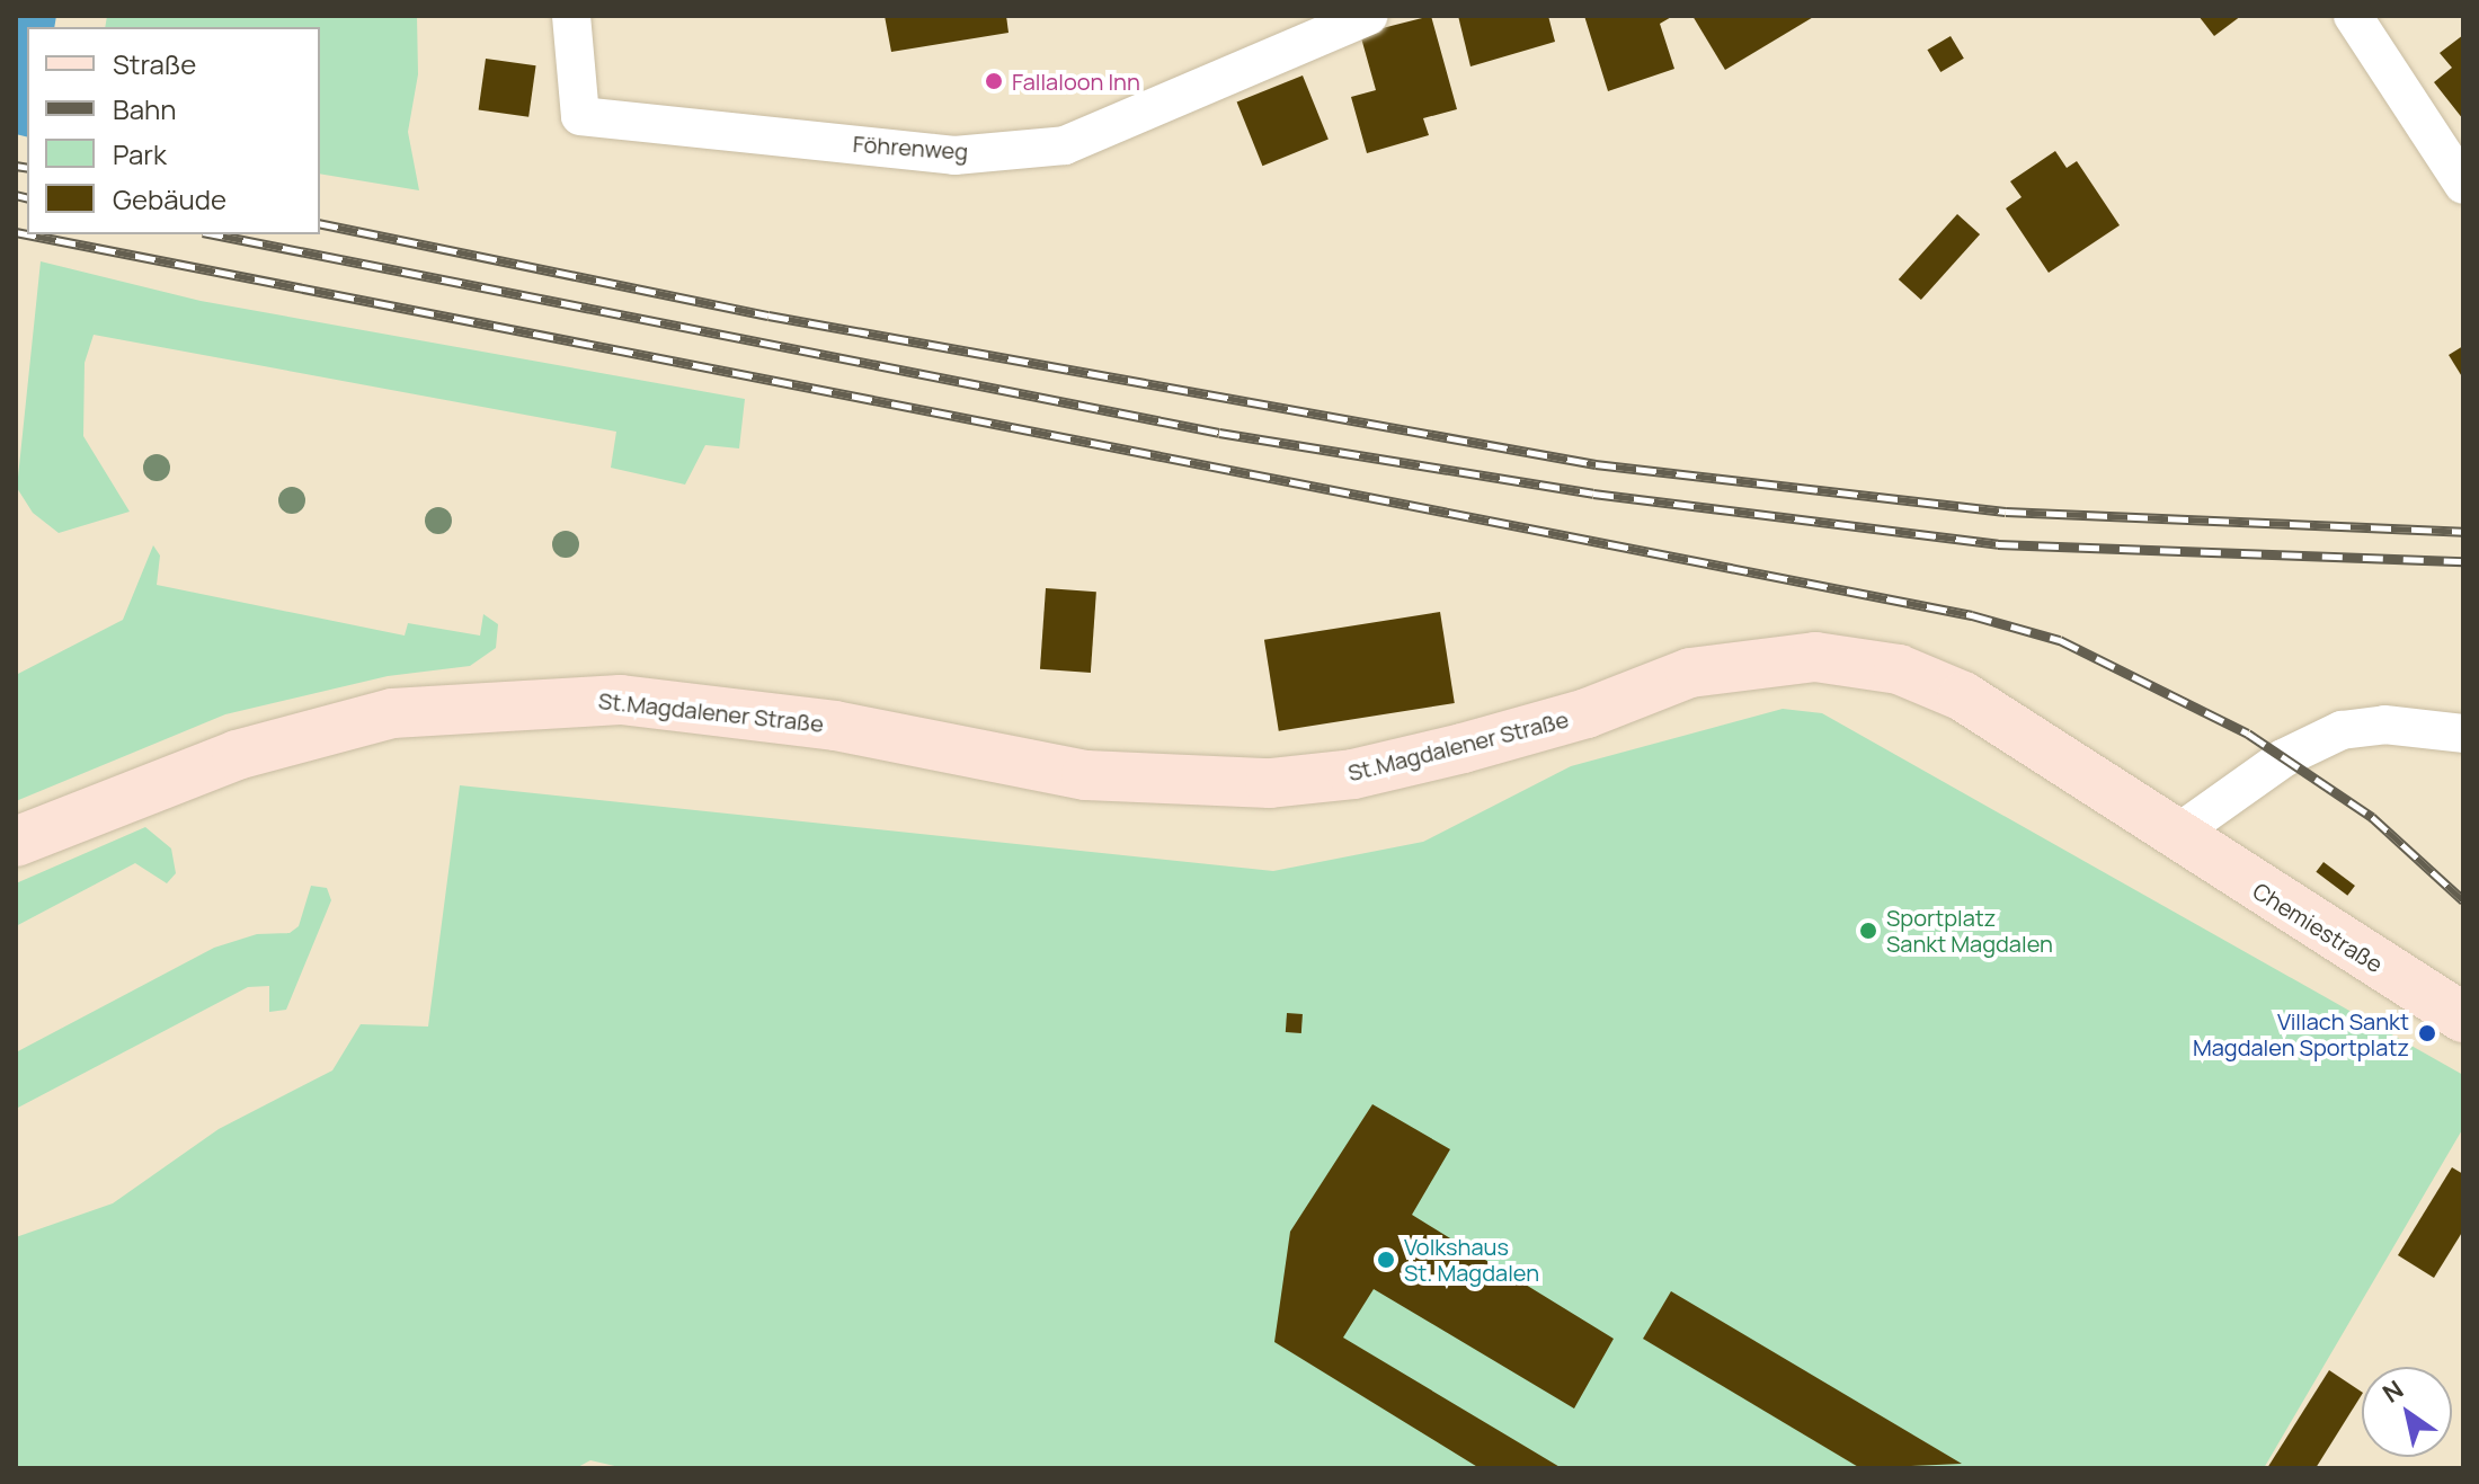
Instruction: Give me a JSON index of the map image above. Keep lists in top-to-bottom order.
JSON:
{
  "streets": {
    "street": ["Föhrenweg", "St.Magdalener Straße", "Chemiestraße"]
  },
  "crossings": [
    ["St.Magdalener Straße", "Chemiestraße"]
  ],
  "places": [
    "Fallaloon Inn",
    "Sportplatz Sankt Magdalen",
    "Villach Sankt Magdalen Sportplatz",
    "Volkshaus St. Magdalen"
  ],
  "legend": [
    "Straße",
    "Bahn",
    "Park",
    "Gebäude"
  ],
  "north": "top left"
}
